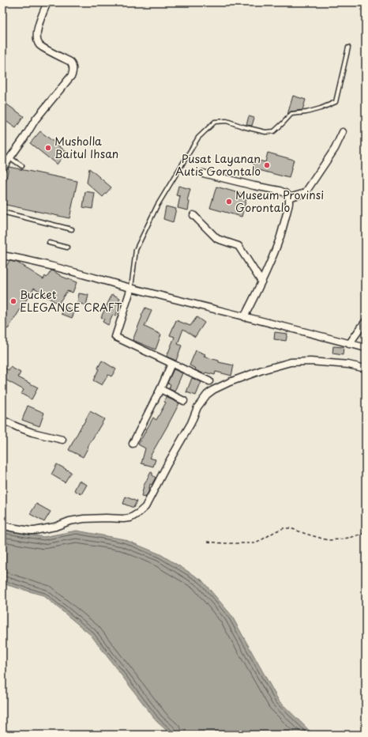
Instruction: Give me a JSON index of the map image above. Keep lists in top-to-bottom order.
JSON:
{
  "places": [
    "Musholla Baitul Ihsan",
    "Pusat Layanan Autis Gorontalo",
    "Museum Provinsi Gorontalo",
    "Bucket ELEGANCE CRAFT"
  ]
}
